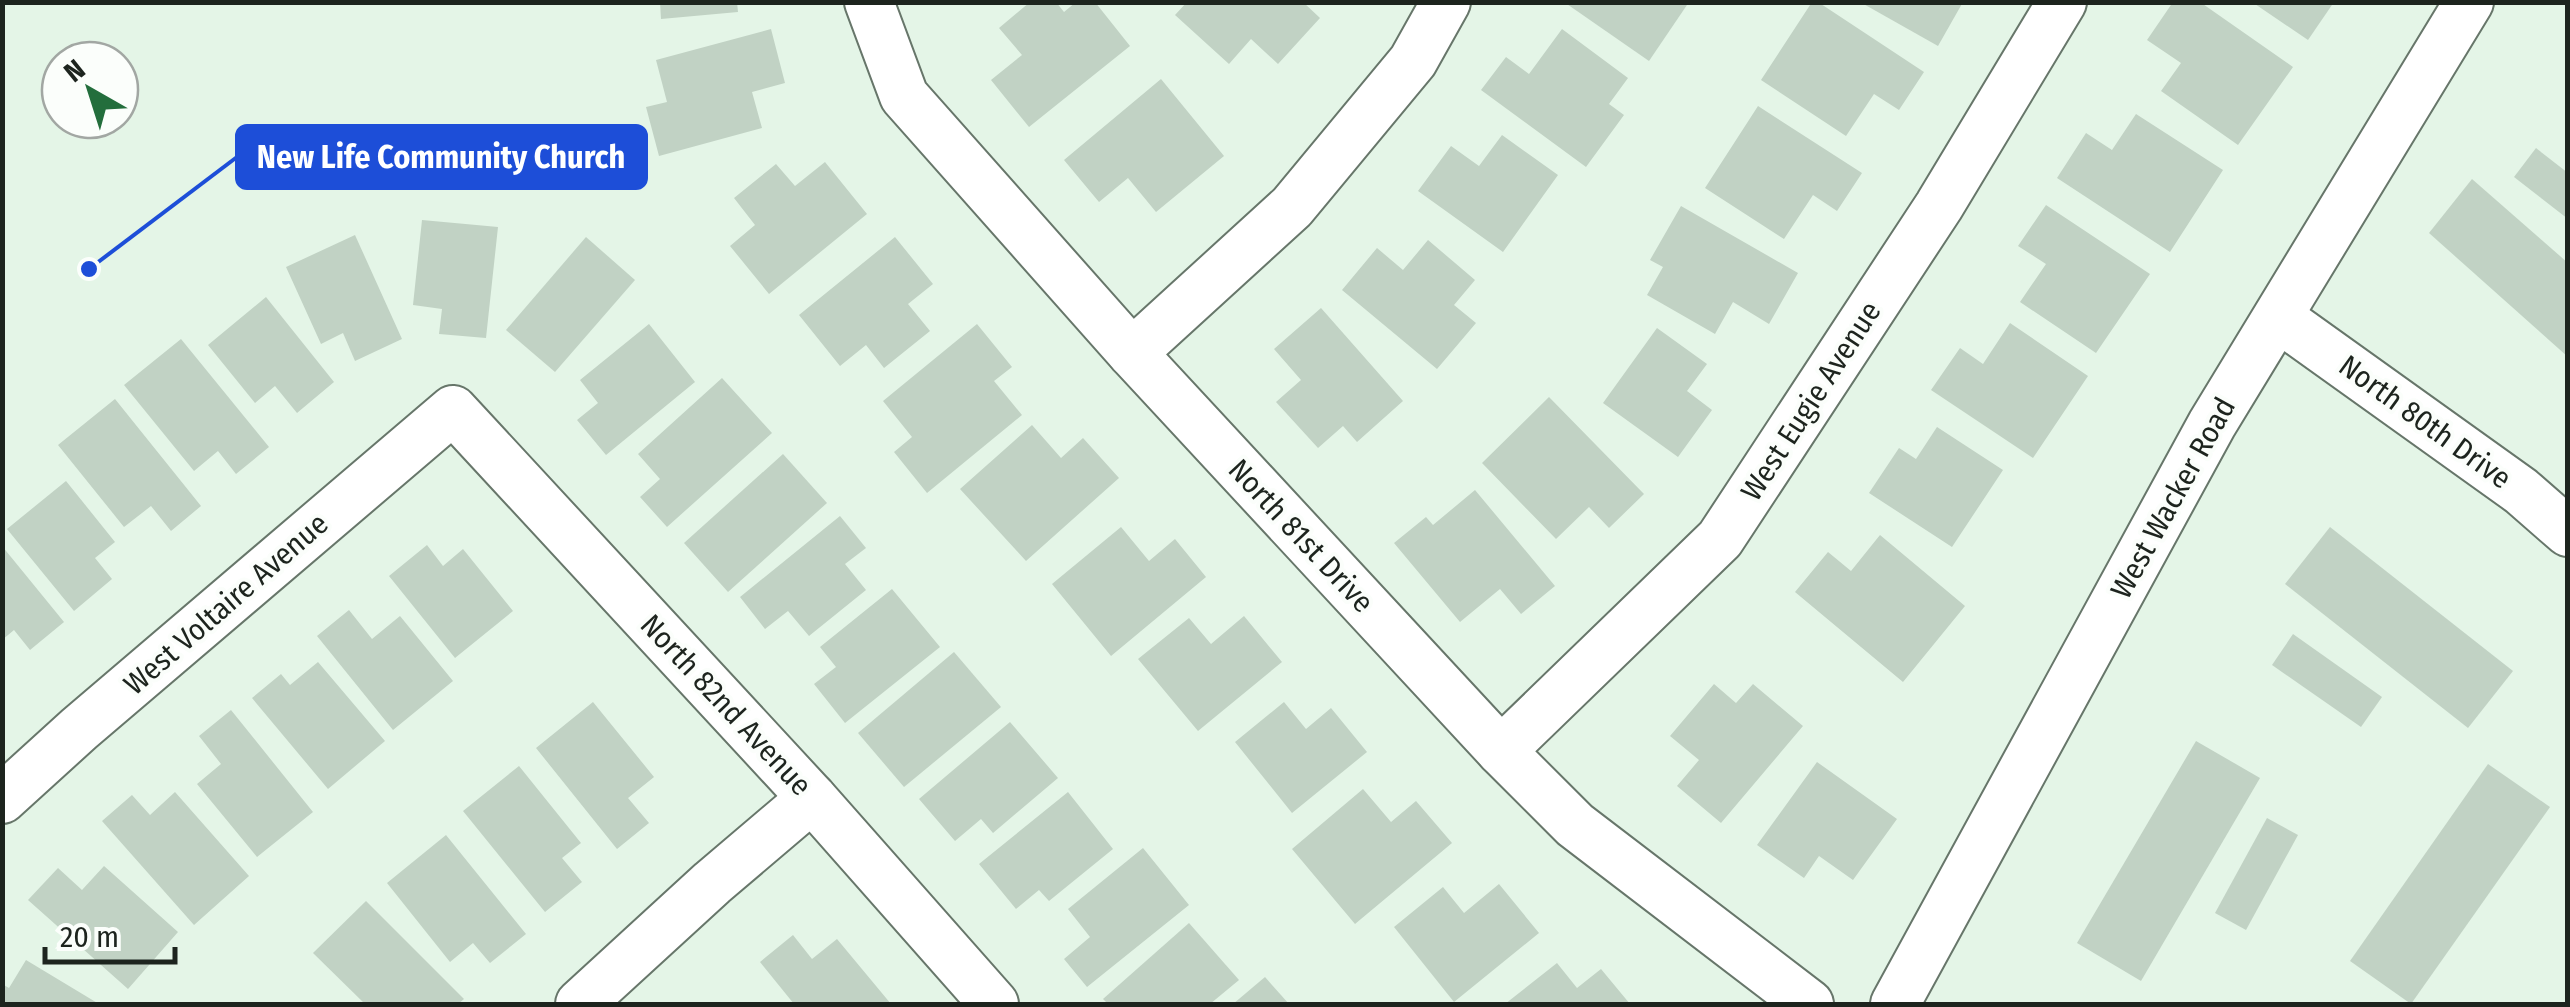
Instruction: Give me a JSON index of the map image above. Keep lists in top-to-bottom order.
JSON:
{
  "streets": {
    "street": [
      "West Eugie Avenue",
      "North 80th Drive",
      "West Wacker Road",
      "North 81st Drive",
      "West Voltaire Avenue",
      "North 82nd Avenue"
    ]
  },
  "crossings": [
    ["West Eugie Avenue", "North 81st Drive"],
    ["North 80th Drive", "West Wacker Road"],
    ["West Voltaire Avenue", "North 82nd Avenue"]
  ],
  "places": ["New Life Community Church"],
  "scale_bar": "20 m",
  "north": "top left"
}
